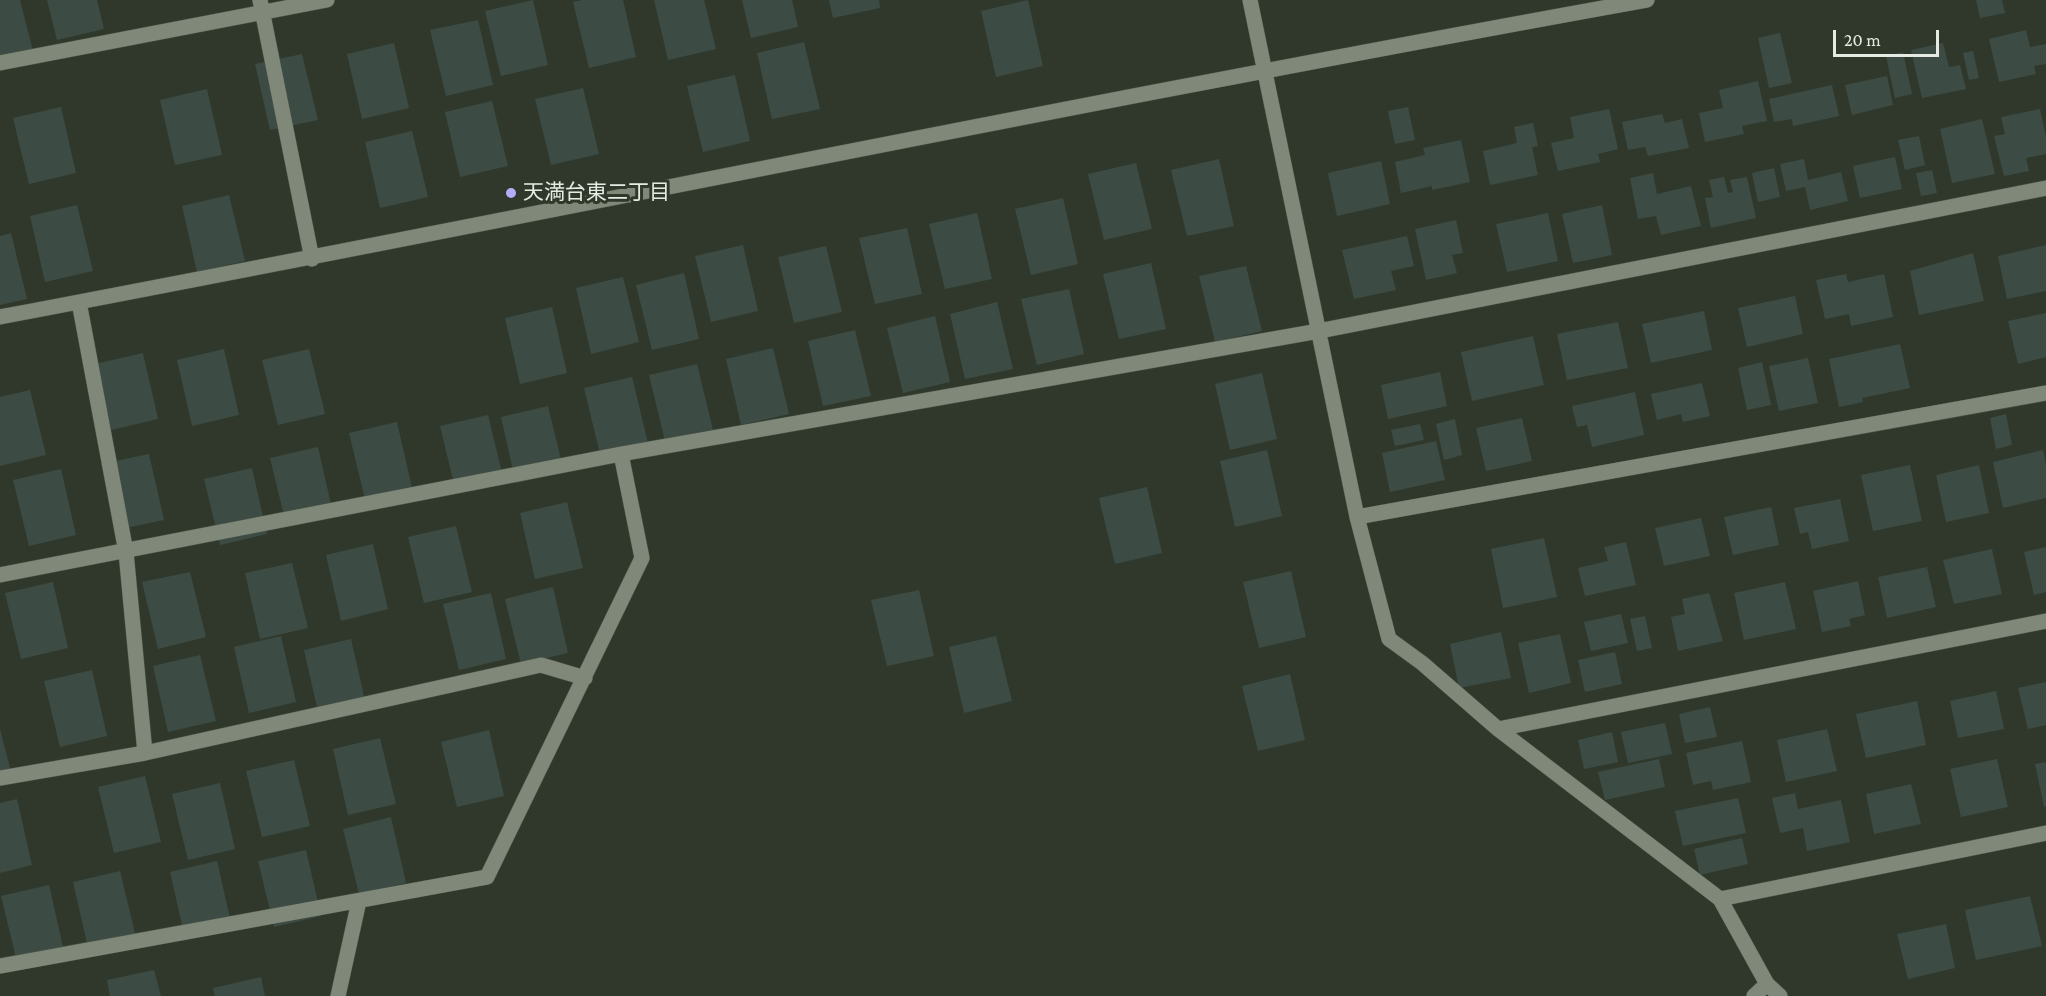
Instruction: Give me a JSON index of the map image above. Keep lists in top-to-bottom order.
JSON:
{
  "places": ["天満台東二丁目"],
  "scale_bar": "20 m"
}
